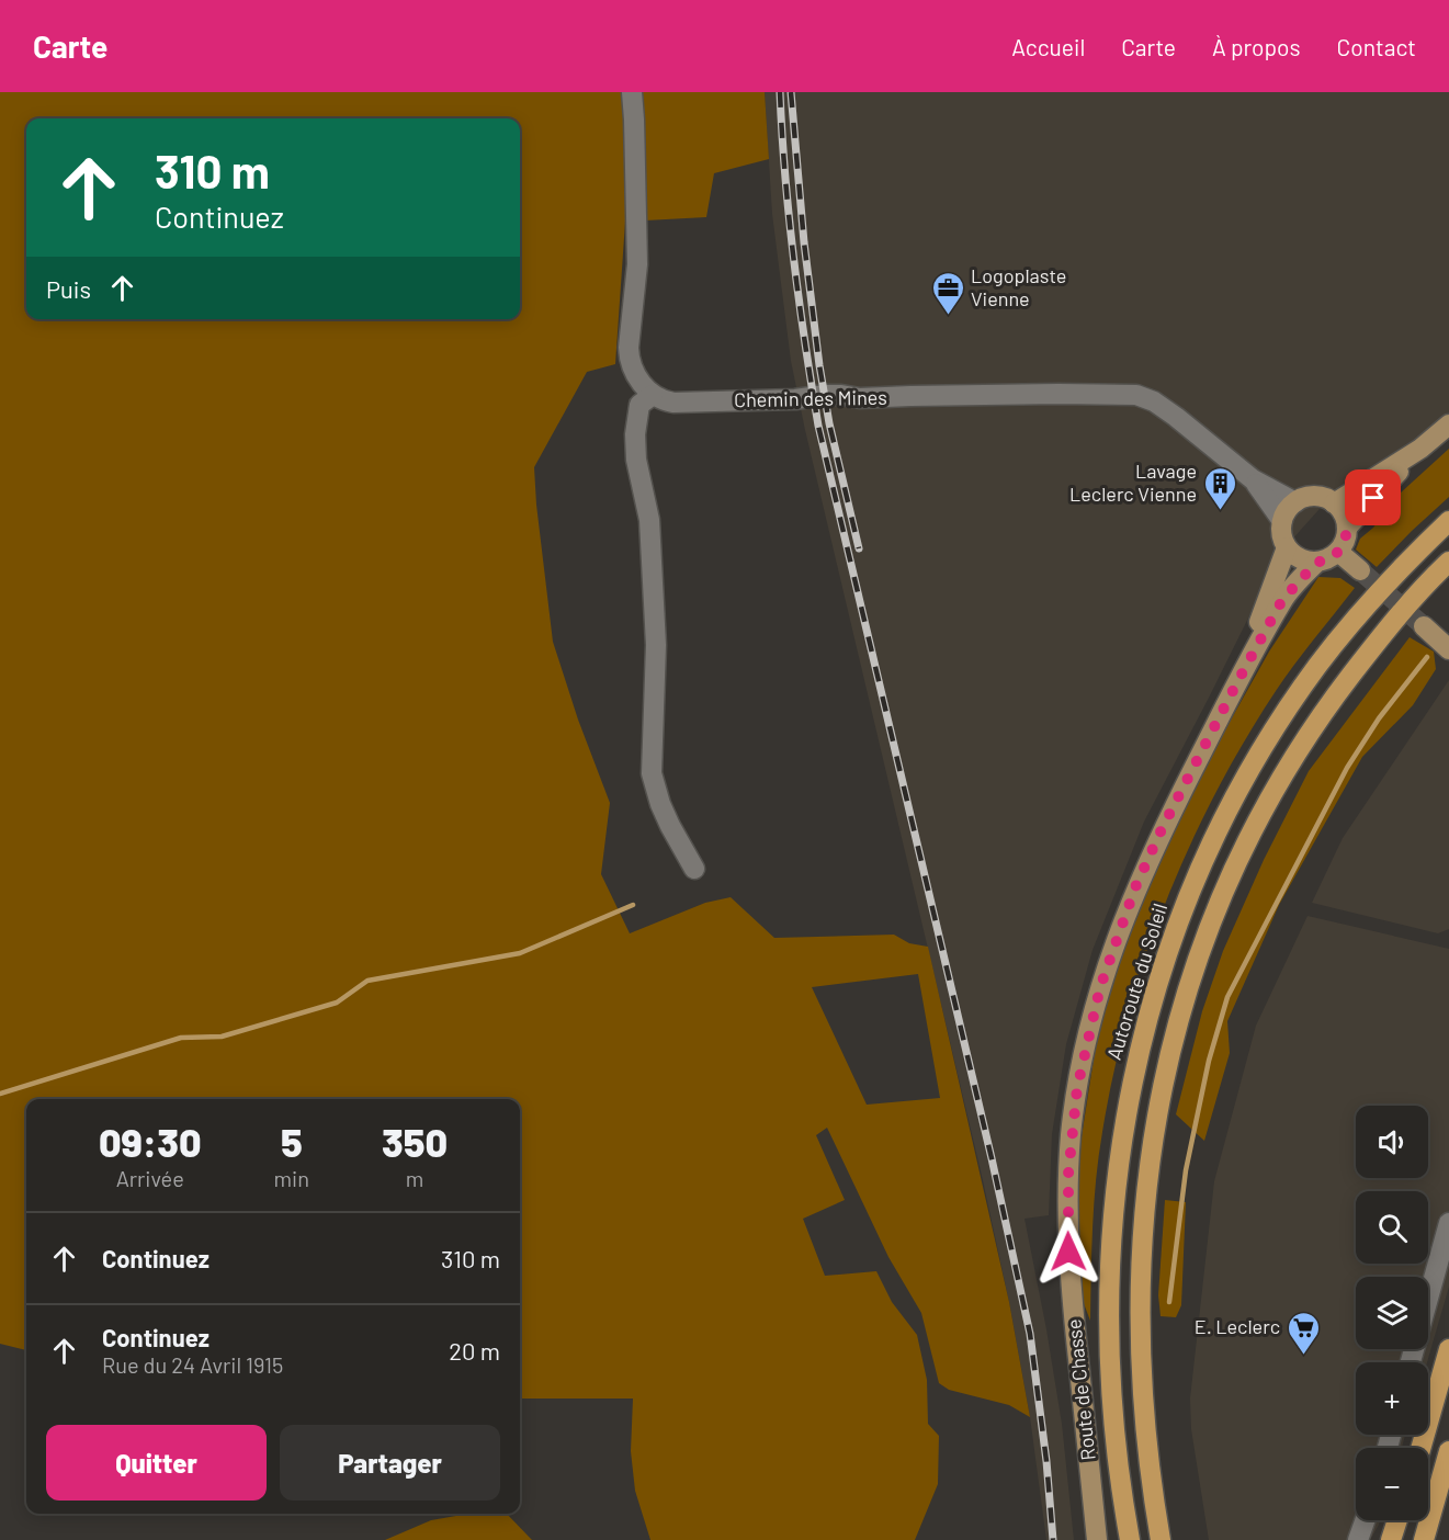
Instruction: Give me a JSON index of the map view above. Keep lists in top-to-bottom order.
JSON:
{
  "streets": {
    "highway": ["Autoroute du Soleil"],
    "main road": ["Route de Chasse"],
    "street": ["Chemin des Mines"]
  },
  "crossings": [
    ["Chemin des Mines", "Route de Chasse"]
  ],
  "places": {
    "office": ["Logoplaste Vienne"],
    "building": ["Lavage Leclerc Vienne"],
    "supermarket": ["E. Leclerc"]
  },
  "page": {
    "header": "Carte",
    "nav": [
      "Accueil",
      "Carte",
      "À propos",
      "Contact"
    ],
    "turn": ["310 m", "Continuez"],
    "then": "Puis",
    "eta": [
      "09:30",
      "Arrivée",
      "5",
      "min",
      "350",
      "m"
    ],
    "map_buttons": ["+", "−"],
    "list": [
      {
        "name": "Continuez",
        "value": "310 m"
      },
      {
        "name": "Continuez",
        "note": "Rue du 24 Avril 1915",
        "value": "20 m"
      }
    ],
    "buttons": ["Quitter", "Partager"]
  }
}
